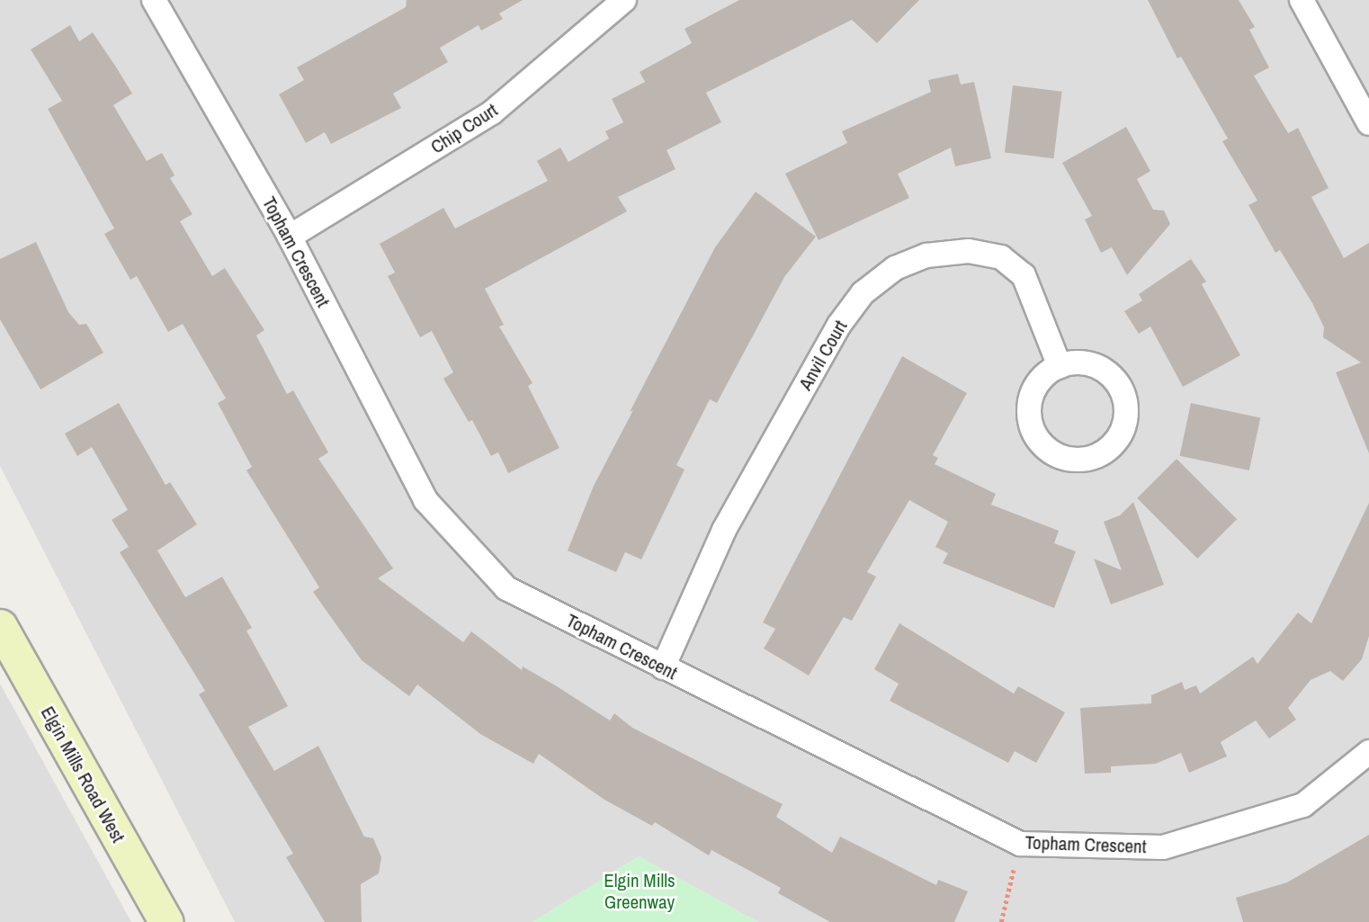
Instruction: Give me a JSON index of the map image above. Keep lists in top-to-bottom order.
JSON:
{
  "streets": {
    "main road": ["Elgin Mills Road West"],
    "street": ["Chip Court", "Topham Crescent", "Anvil Court"]
  },
  "crossings": [
    ["Chip Court", "Topham Crescent"],
    ["Topham Crescent", "Anvil Court"]
  ],
  "parks": ["Elgin Mills Greenway"]
}
